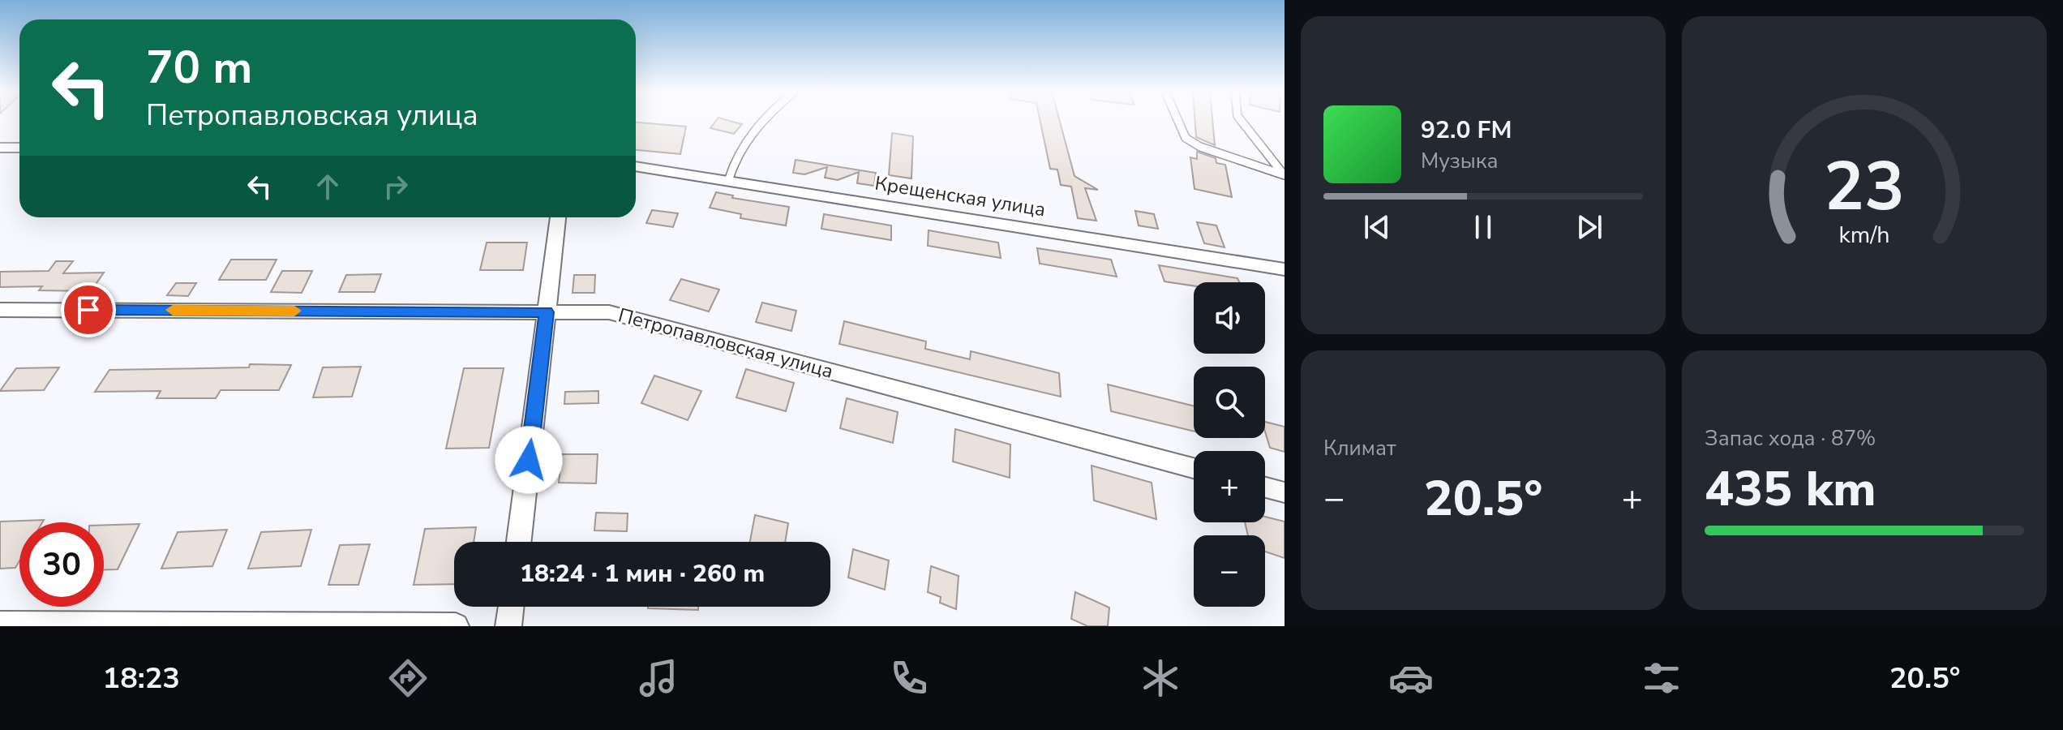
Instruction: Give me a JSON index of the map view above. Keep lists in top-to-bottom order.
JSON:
{
  "streets": {
    "street": ["Крещенская улица", "Петропавловская улица"]
  },
  "page": {
    "turn": ["70 m", "Петропавловская улица"],
    "song": ["92.0 FM", "Музыка"],
    "map_buttons": ["+", "−"],
    "tile": [
      "Климат",
      ["Запас хода · 87%", "435 km"]
    ],
    "heat": ["−", "20.5°", "+"],
    "limit": "30",
    "trip": "18:24 · 1 мин · 260 m",
    "tabs": ["18:23", "20.5°"],
    "gauge": ["23", "km/h"]
  }
}
